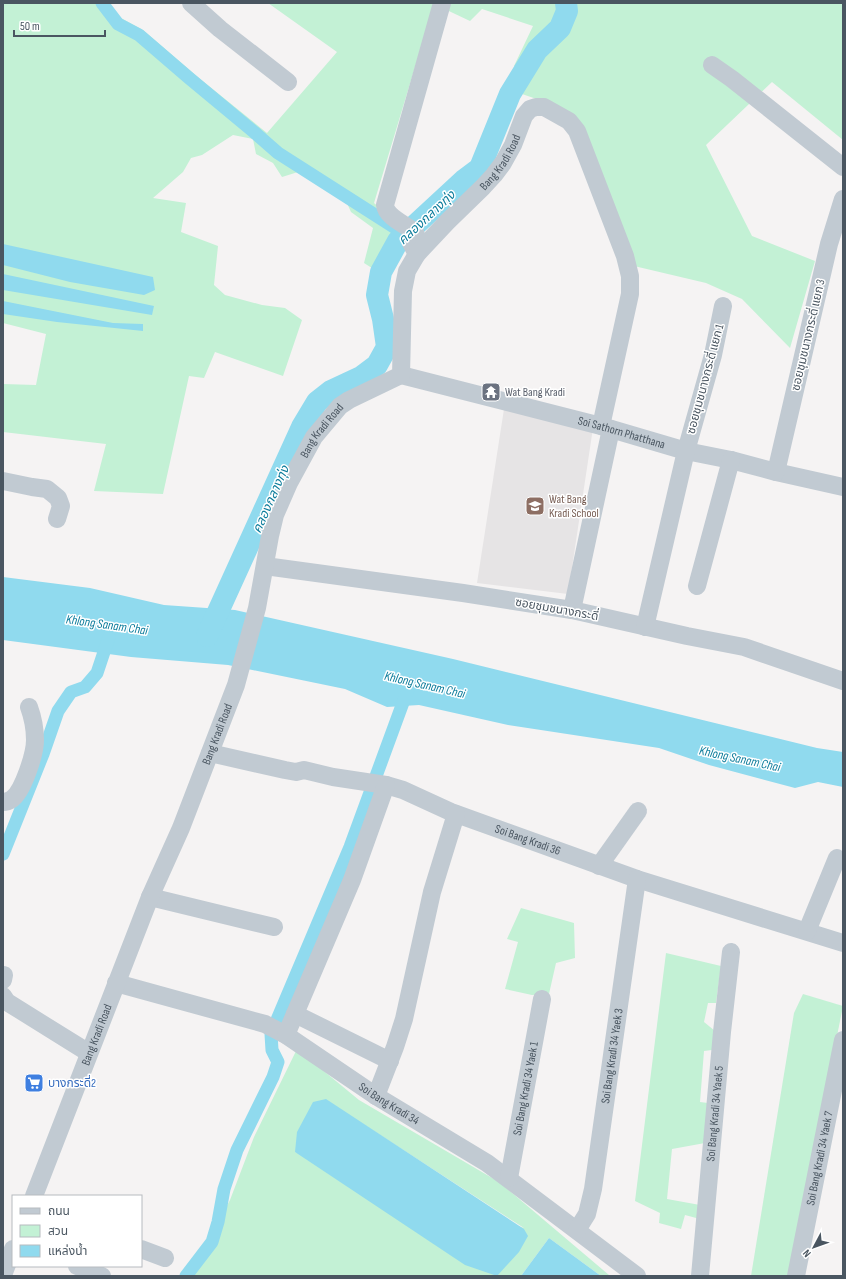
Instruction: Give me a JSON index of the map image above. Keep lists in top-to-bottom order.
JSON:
{
  "streets": {
    "street": [
      "Bang Kradi Road",
      "ซอยชุมชนางกระดี่ แยก 3",
      "ซอยชุมชนางกระดี่ แยก 1",
      "Soi Sathorn Phatthana",
      "ซอยชุมชนางกระดี่",
      "Soi Bang Kradi 36",
      "Soi Bang Kradi 34 Yaek 3",
      "Soi Bang Kradi 34 Yaek 1",
      "Soi Bang Kradi 34",
      "Soi Bang Kradi 34 Yaek 5",
      "Soi Bang Kradi 34 Yaek 7"
    ]
  },
  "crossings": [
    ["Bang Kradi Road", "Soi Sathorn Phatthana"],
    ["Bang Kradi Road", "ซอยชุมชนางกระดี่"],
    ["Bang Kradi Road", "Soi Bang Kradi 36"],
    ["Bang Kradi Road", "Soi Bang Kradi 34"],
    ["ซอยชุมชนางกระดี่ แยก 3", "Soi Sathorn Phatthana"],
    ["ซอยชุมชนางกระดี่ แยก 1", "Soi Sathorn Phatthana"],
    ["ซอยชุมชนางกระดี่ แยก 1", "ซอยชุมชนางกระดี่"],
    ["Soi Bang Kradi 36", "Soi Bang Kradi 34 Yaek 3"],
    ["Soi Bang Kradi 34 Yaek 3", "Soi Bang Kradi 34"],
    ["Soi Bang Kradi 34 Yaek 1", "Soi Bang Kradi 34"]
  ],
  "water": ["คลองกลางทุ่ง", "Khlong Sanam Chai"],
  "places": {
    "temple": ["Wat Bang Kradi"],
    "school or university": ["Wat Bang Kradi School"],
    "supermarket": ["บางกระดี่2"]
  },
  "legend": ["ถนน", "สวน", "แหล่งน้ำ"],
  "scale_bar": "50 m",
  "north": "bottom left"
}
